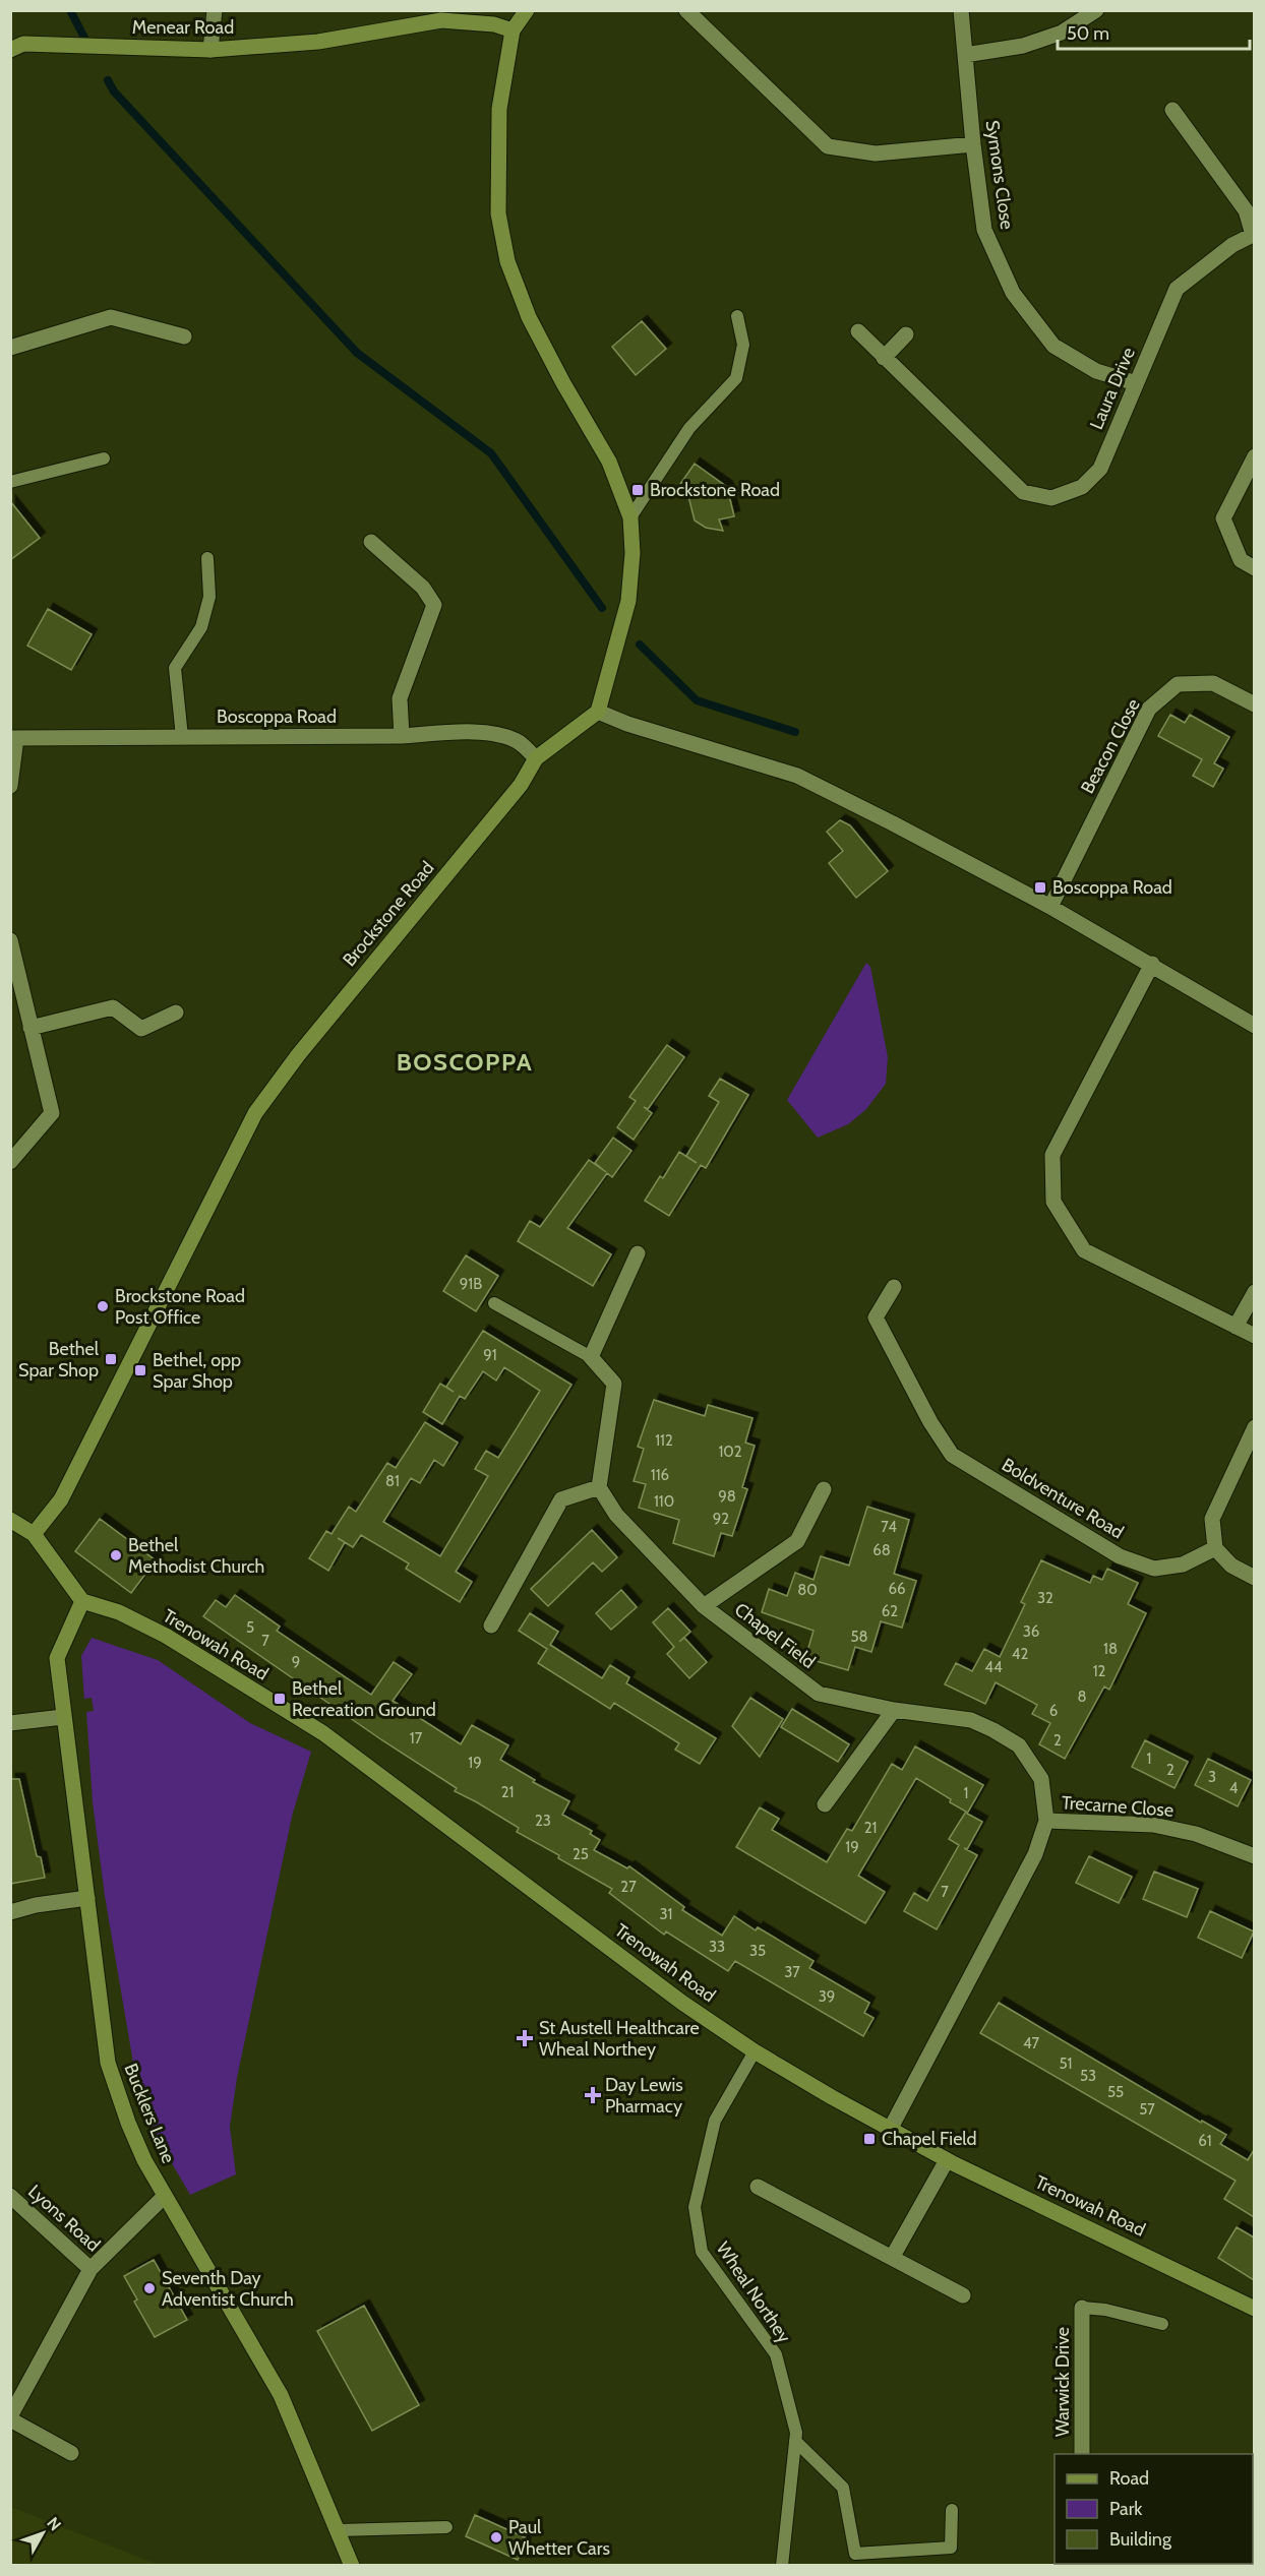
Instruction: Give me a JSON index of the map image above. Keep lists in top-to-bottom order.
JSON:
{
  "streets": {
    "street": [
      "Menear Road",
      "Symons Close",
      "Laura Drive",
      "Boscoppa Road",
      "Beacon Close",
      "Brockstone Road",
      "Boldventure Road",
      "Chapel Field",
      "Trenowah Road",
      "Trecarne Close",
      "Bucklers Lane",
      "Lyons Road",
      "Warwick Drive"
    ],
    "lane": ["Wheal Northey"]
  },
  "crossings": [
    ["Symons Close", "Laura Drive"],
    ["Boscoppa Road", "Brockstone Road"],
    ["Chapel Field", "Trenowah Road"],
    ["Chapel Field", "Trecarne Close"],
    ["Trenowah Road", "Bucklers Lane"],
    ["Trenowah Road", "Wheal Northey"],
    ["Bucklers Lane", "Lyons Road"]
  ],
  "districts": ["BOSCOPPA"],
  "places": {
    "transit": [
      "Brockstone Road",
      "Boscoppa Road",
      "Bethel Spar Shop",
      "Bethel, opp Spar Shop",
      "Bethel Recreation Ground",
      "Chapel Field"
    ],
    "other": [
      "Brockstone Road Post Office",
      "Bethel Methodist Church",
      "Seventh Day Adventist Church",
      "Paul Whetter Cars"
    ],
    "health": ["St Austell Healthcare Wheal Northey", "Day Lewis Pharmacy"]
  },
  "house_numbers": [
    "91B",
    "91",
    "112",
    "102",
    "116",
    "81",
    "98",
    "110",
    "92",
    "74",
    "68",
    "66",
    "80",
    "32",
    "62",
    "5",
    "36",
    "58",
    "7",
    "18",
    "42",
    "9",
    "44",
    "12",
    "8",
    "6",
    "17",
    "2",
    "1",
    "19",
    "2",
    "3",
    "4",
    "21",
    "1",
    "23",
    "21",
    "19",
    "25",
    "27",
    "7",
    "31",
    "33",
    "35",
    "37",
    "39",
    "47",
    "51",
    "53",
    "55",
    "57",
    "61"
  ],
  "legend": ["Road", "Park", "Building"],
  "scale_bar": "50 m",
  "north": "top right"
}
